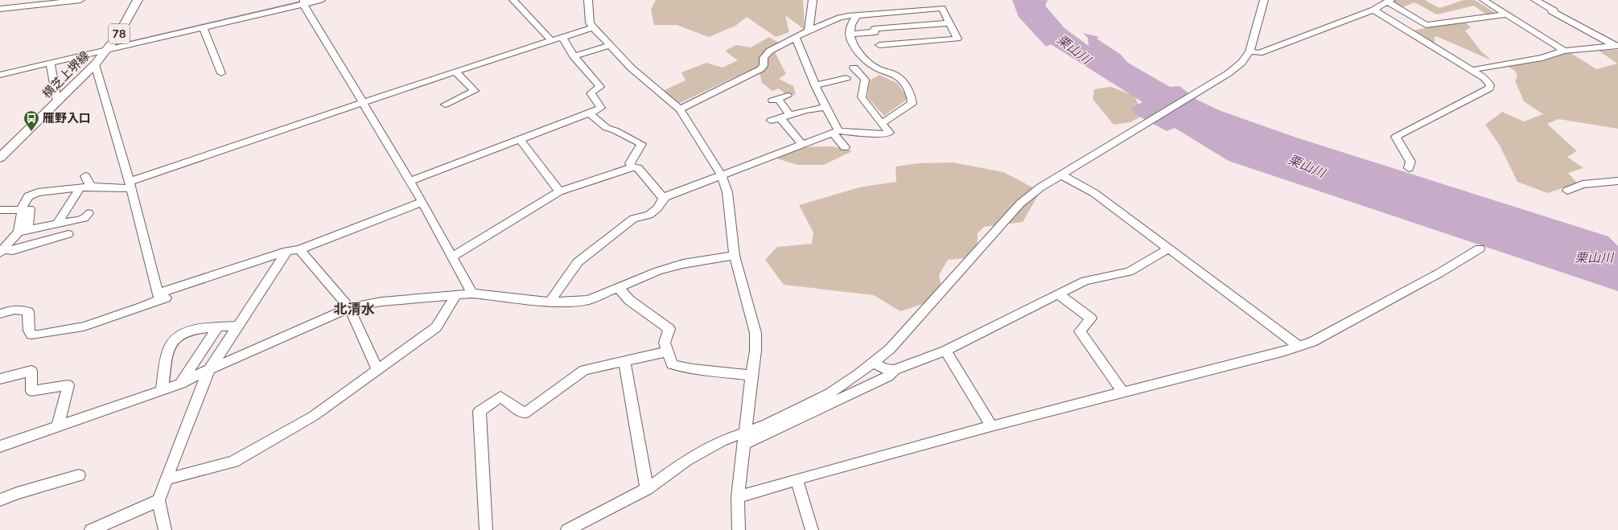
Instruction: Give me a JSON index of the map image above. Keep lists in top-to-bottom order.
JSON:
{
  "streets": {
    "main road": ["78", "横芝上堺線"]
  },
  "districts": ["北清水"],
  "water": ["栗山川"],
  "places": {
    "bus stop": ["雁野入口"]
  }
}
